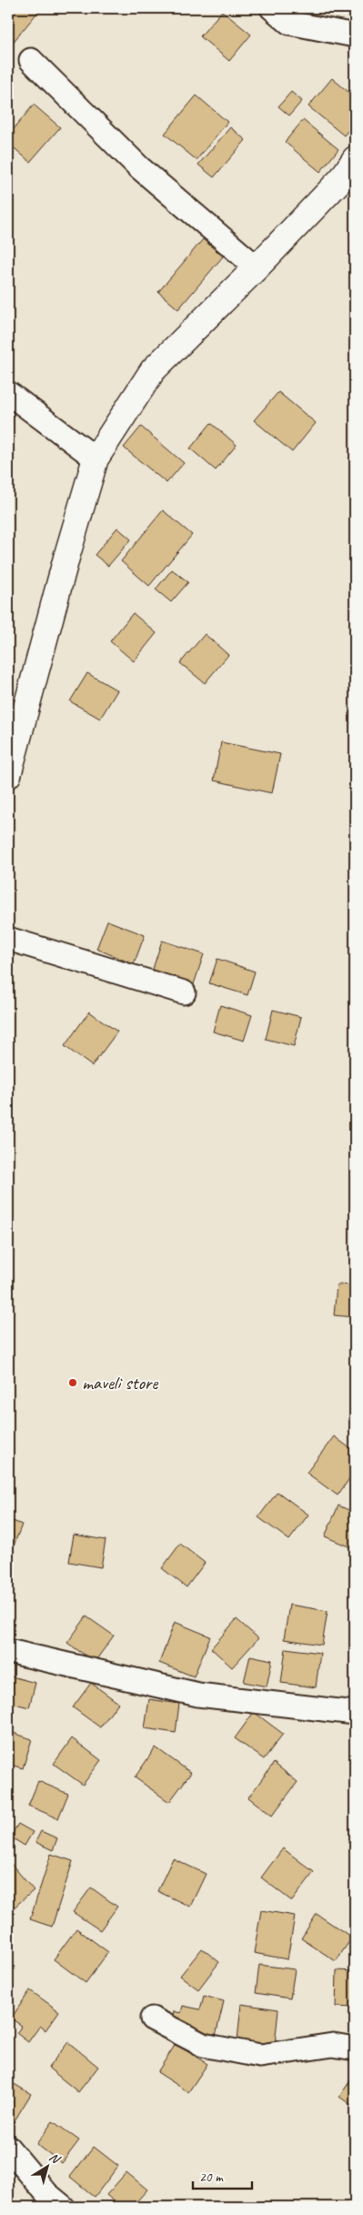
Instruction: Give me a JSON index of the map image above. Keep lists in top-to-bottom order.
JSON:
{
  "places": ["maveli store"],
  "scale_bar": "20 m",
  "north": "top right"
}
